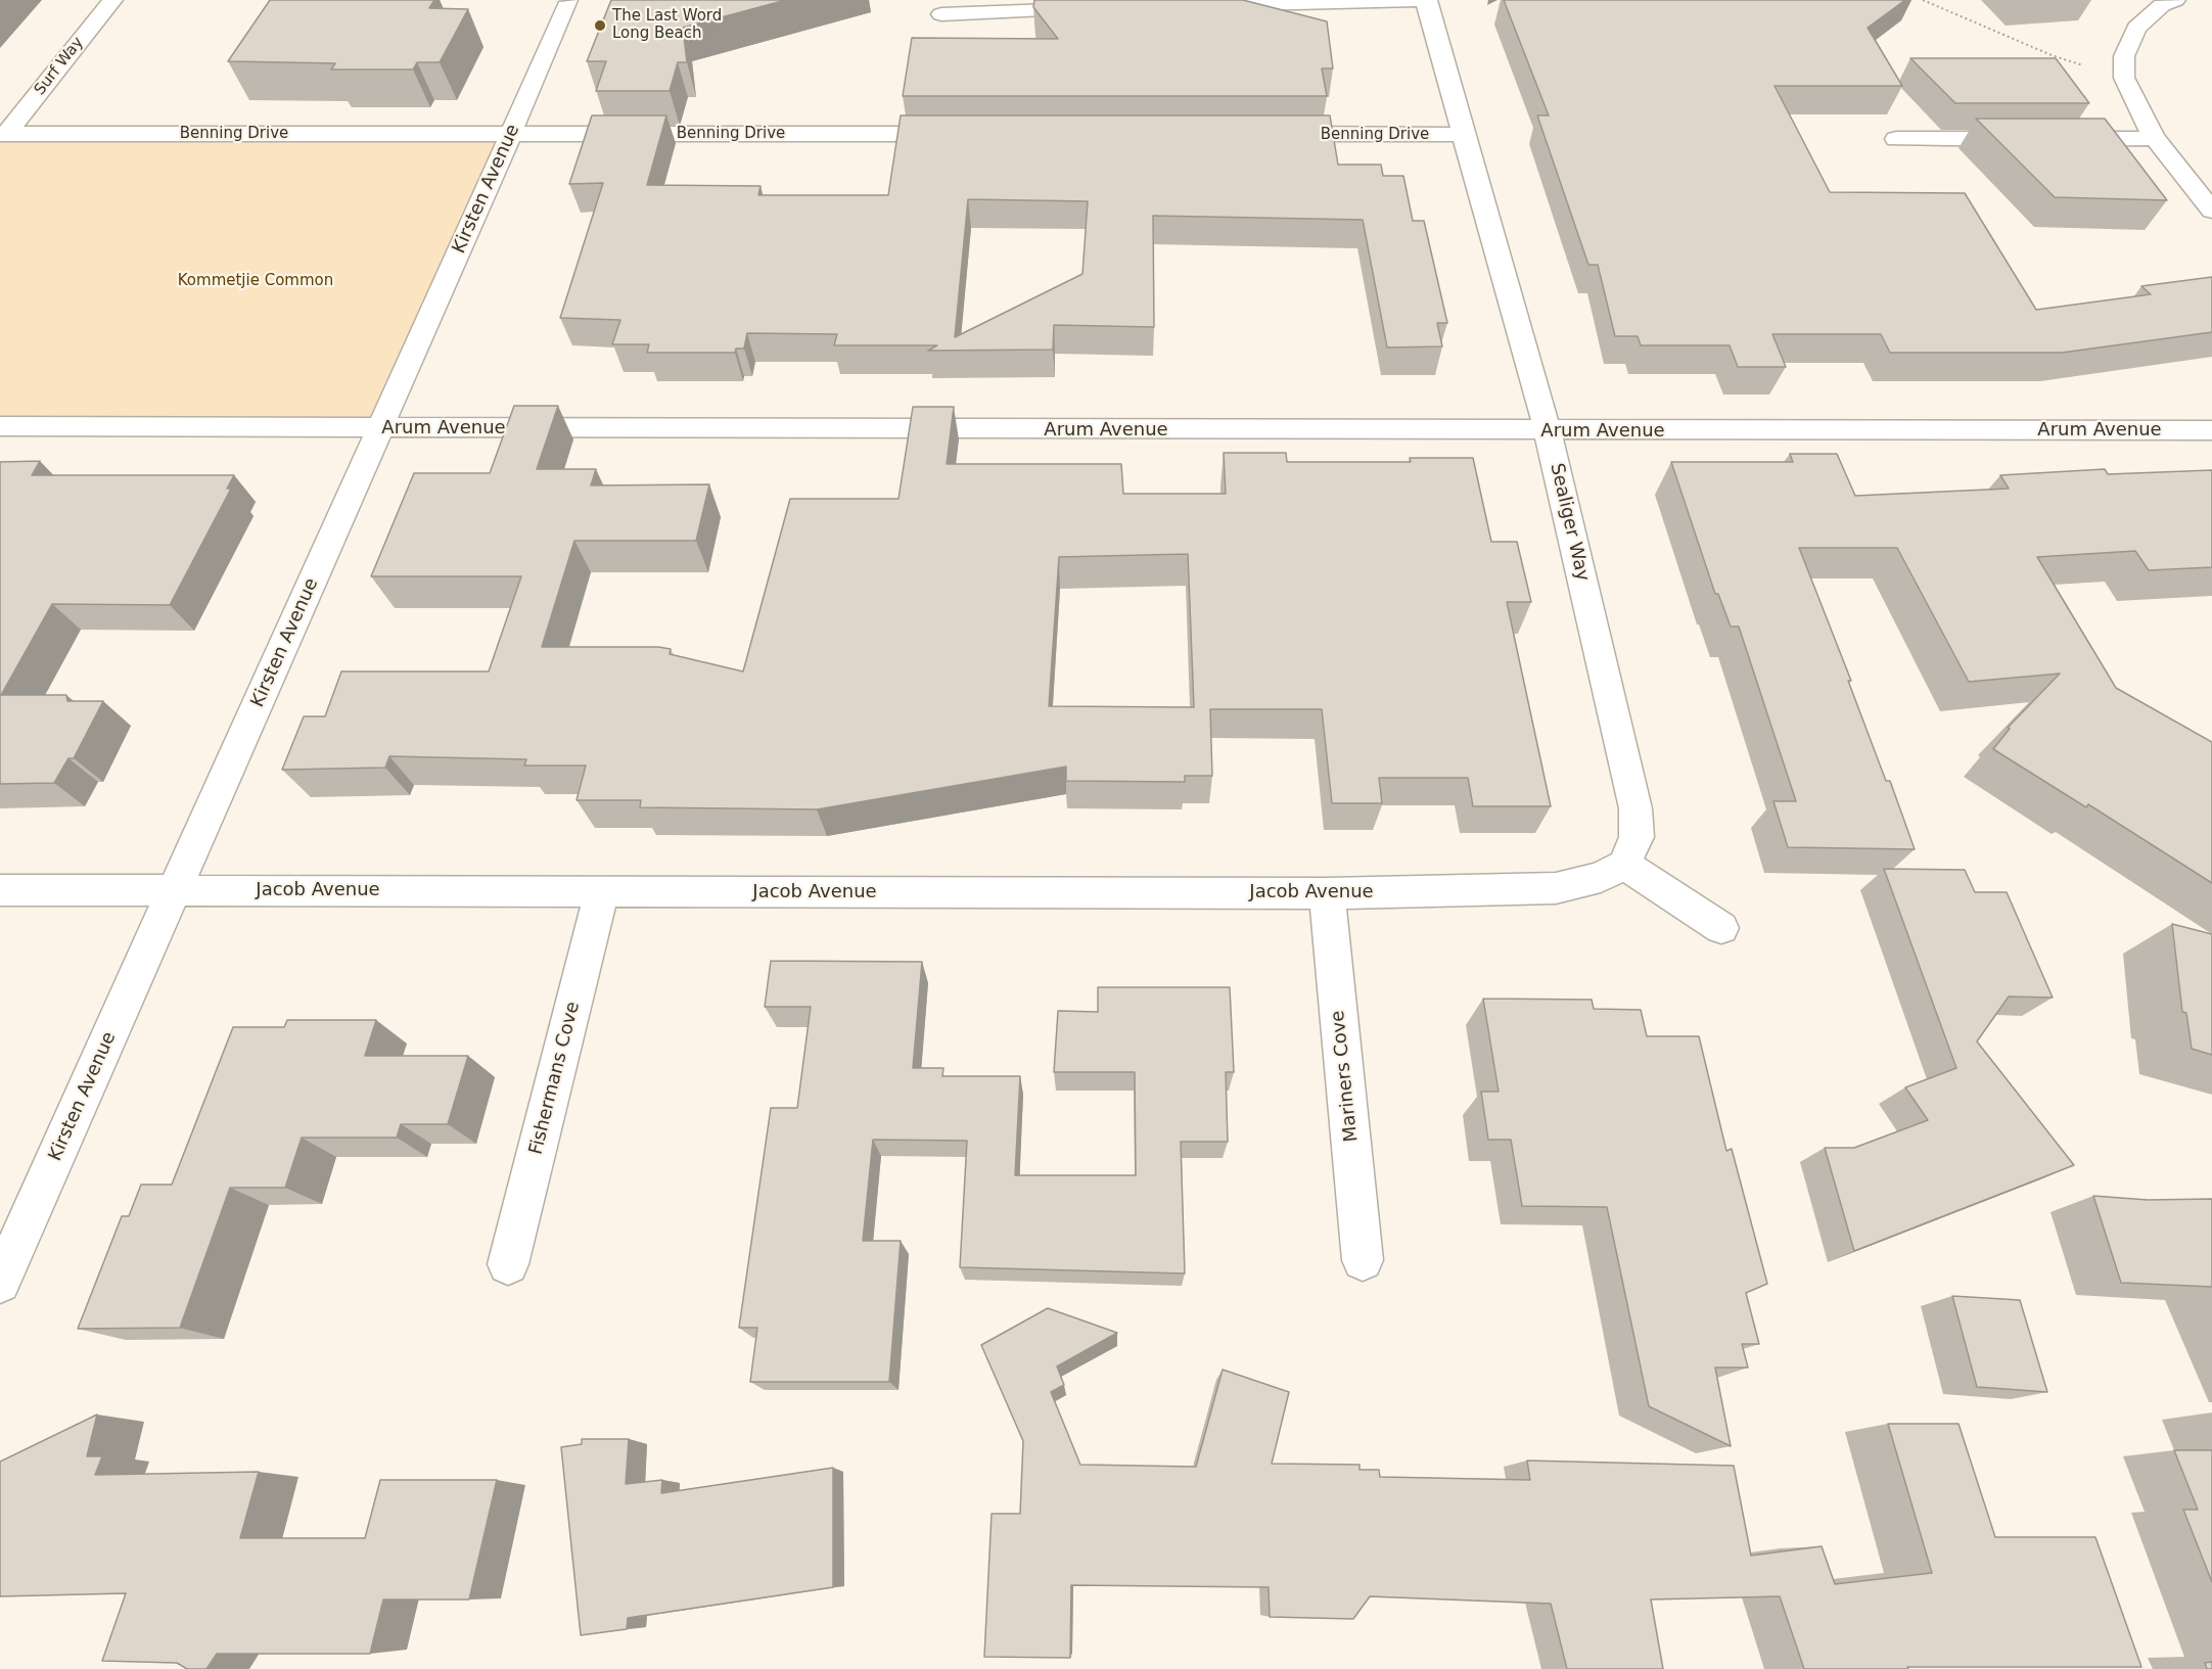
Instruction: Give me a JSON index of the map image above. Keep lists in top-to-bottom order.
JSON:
{
  "streets": {
    "street": [
      "Surf Way",
      "Benning Drive",
      "Kirsten Avenue",
      "Arum Avenue",
      "Sealiger Way",
      "Jacob Avenue",
      "Mariners Cove",
      "Fishermans Cove"
    ]
  },
  "crossings": [
    ["Surf Way", "Benning Drive"],
    ["Benning Drive", "Kirsten Avenue"],
    ["Benning Drive", "Sealiger Way"],
    ["Kirsten Avenue", "Arum Avenue"],
    ["Kirsten Avenue", "Jacob Avenue"],
    ["Arum Avenue", "Sealiger Way"],
    ["Sealiger Way", "Jacob Avenue"],
    ["Jacob Avenue", "Mariners Cove"],
    ["Jacob Avenue", "Fishermans Cove"]
  ],
  "parks": ["Kommetjie Common"],
  "places": ["The Last Word Long Beach"]
}
